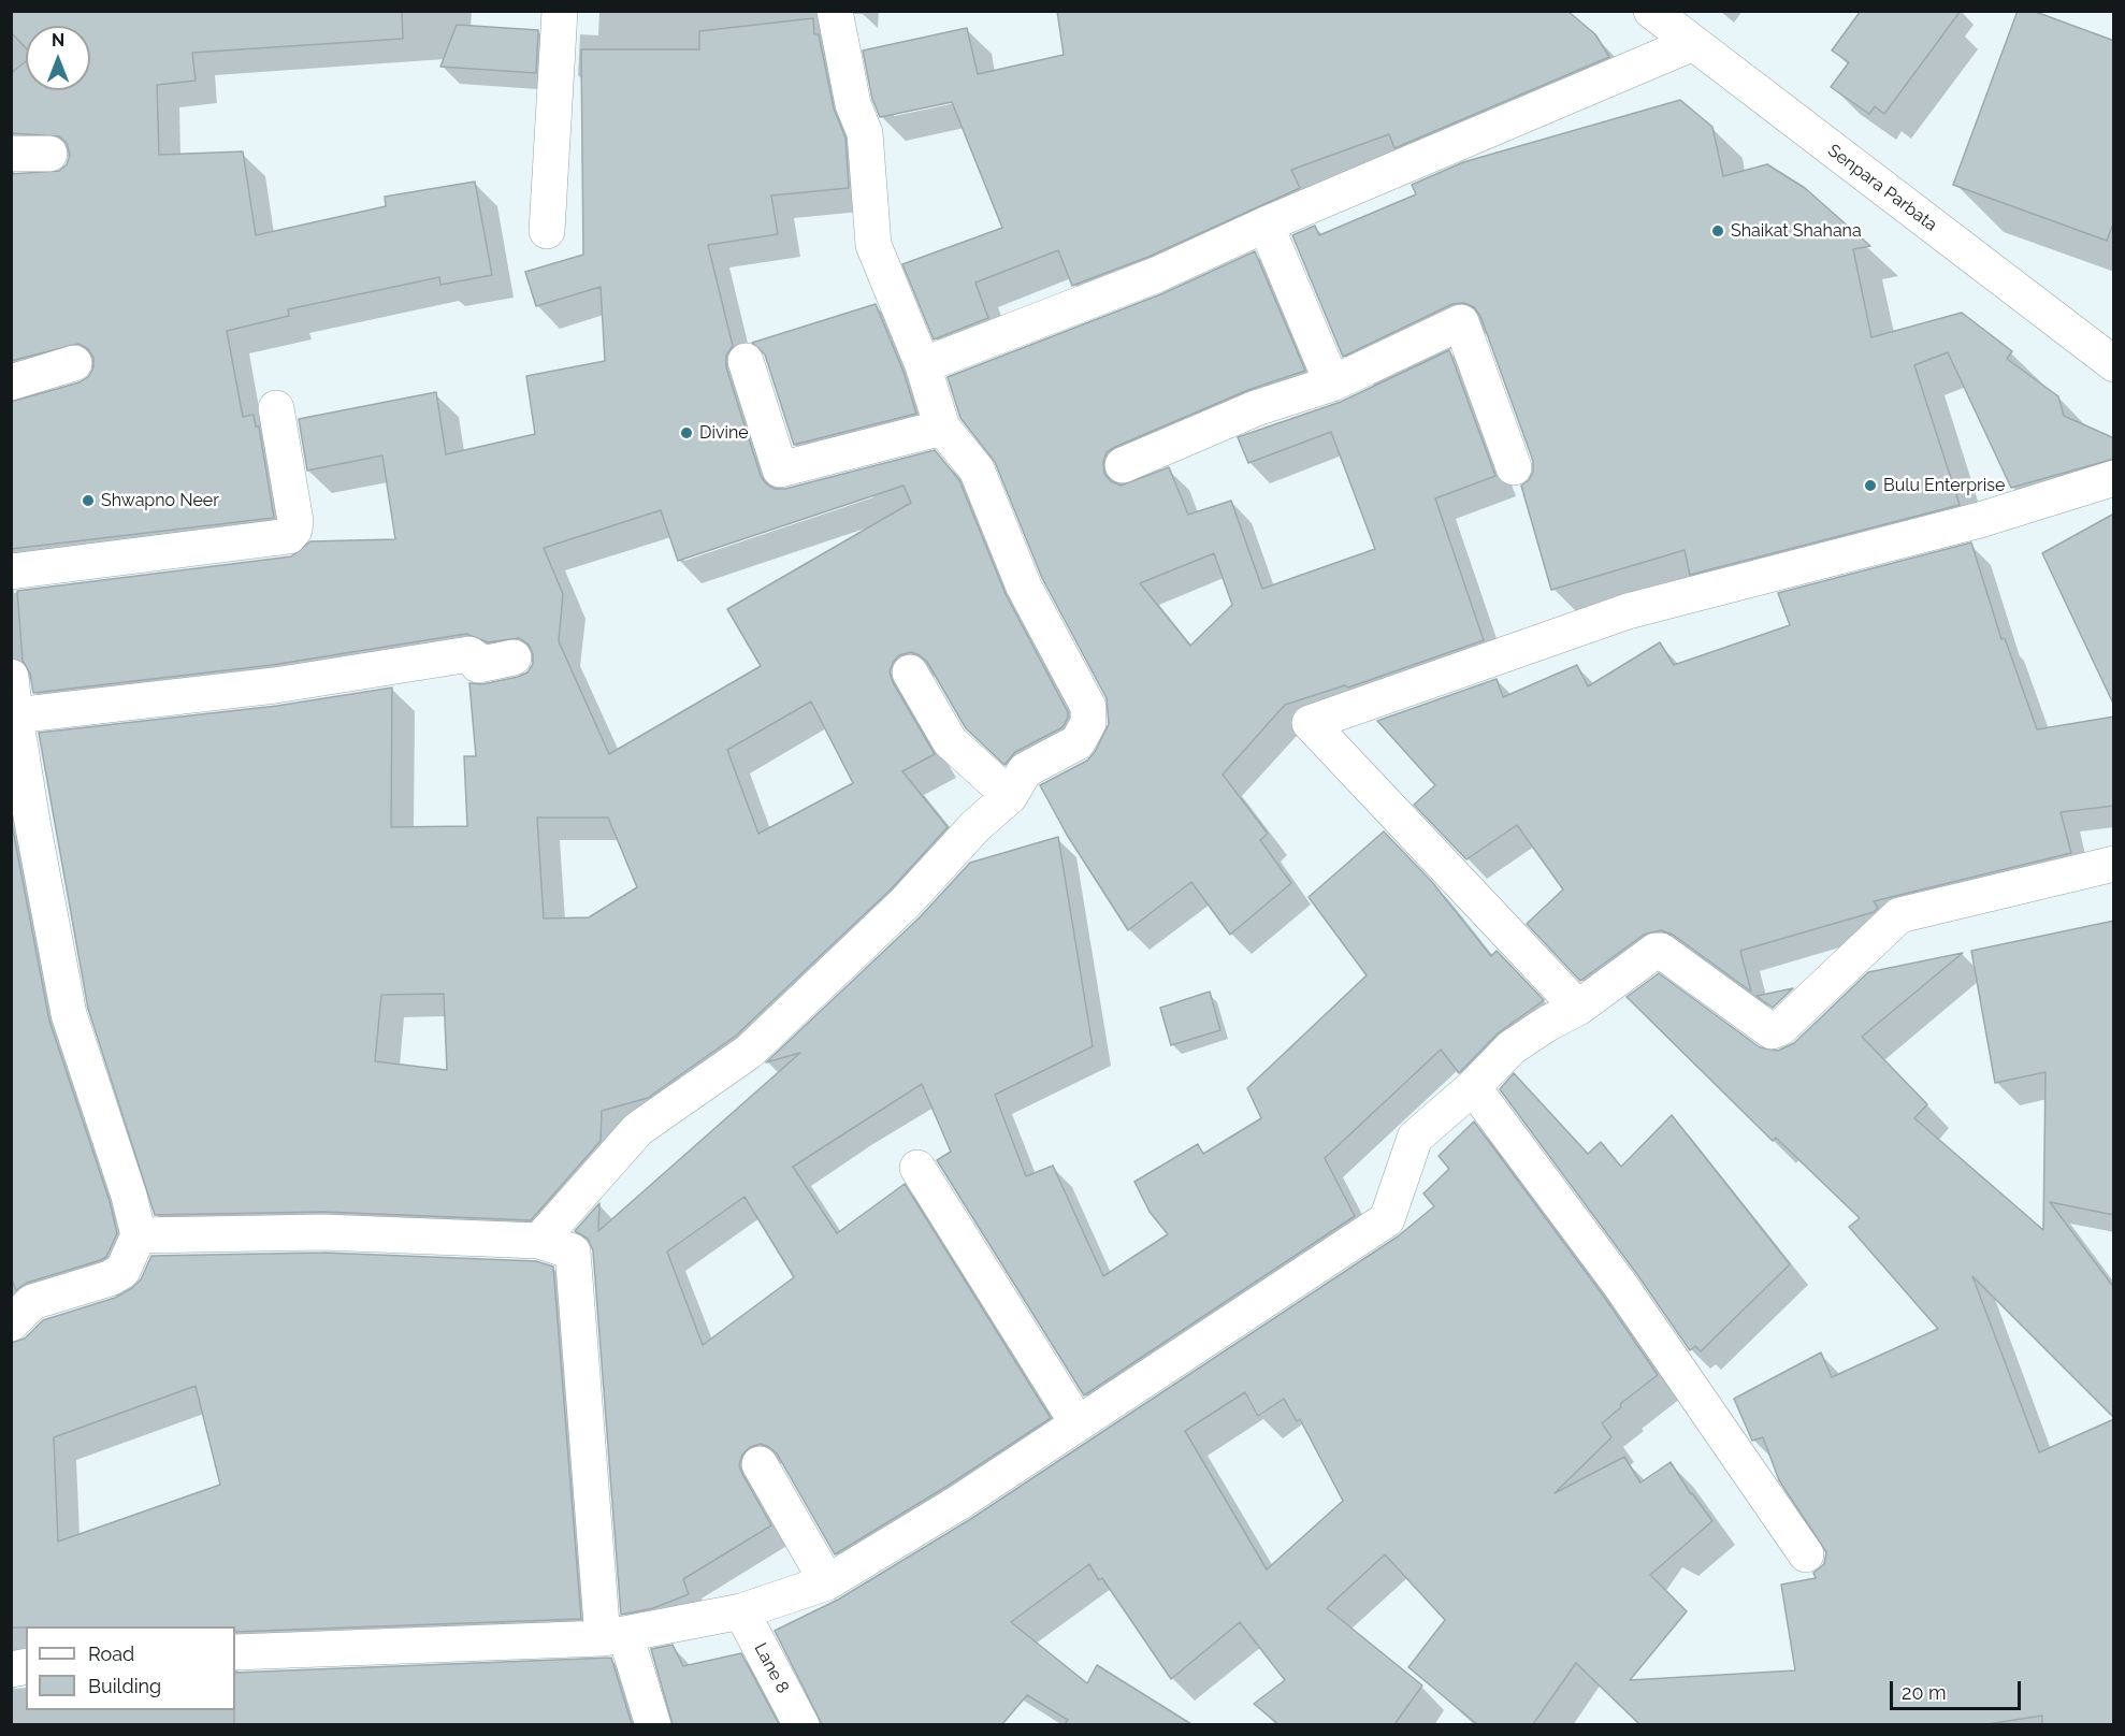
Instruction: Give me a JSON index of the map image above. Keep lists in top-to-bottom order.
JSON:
{
  "streets": {
    "street": ["Senpara Parbata", "Lane 8"]
  },
  "places": [
    "Shaikat Shahana",
    "Divine",
    "Bulu Enterprise",
    "Shwapno Neer"
  ],
  "legend": ["Road", "Building"],
  "scale_bar": "20 m",
  "north": "top"
}
